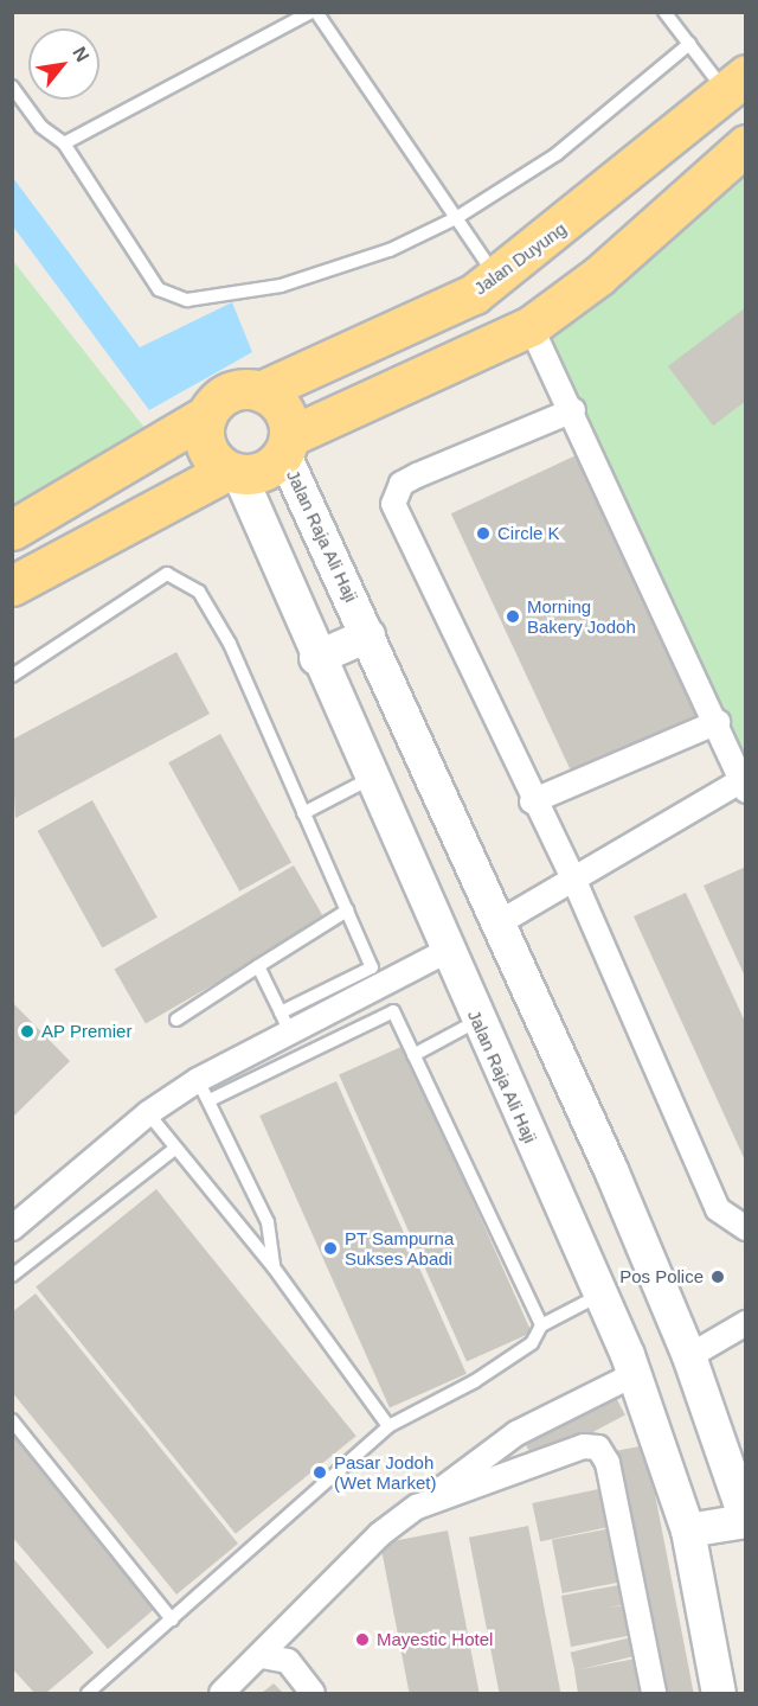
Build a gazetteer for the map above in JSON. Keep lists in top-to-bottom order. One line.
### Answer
{"streets":{"highway":["Jalan Duyung"],"main road":["Jalan Raja Ali Haji"]},"crossings":[["Jalan Duyung","Jalan Raja Ali Haji"]],"places":["Circle K","Morning Bakery Jodoh","AP Premier","PT Sampurna Sukses Abadi","Pos Police","Pasar Jodoh (Wet Market)","Mayestic Hotel"],"north":"top right"}
